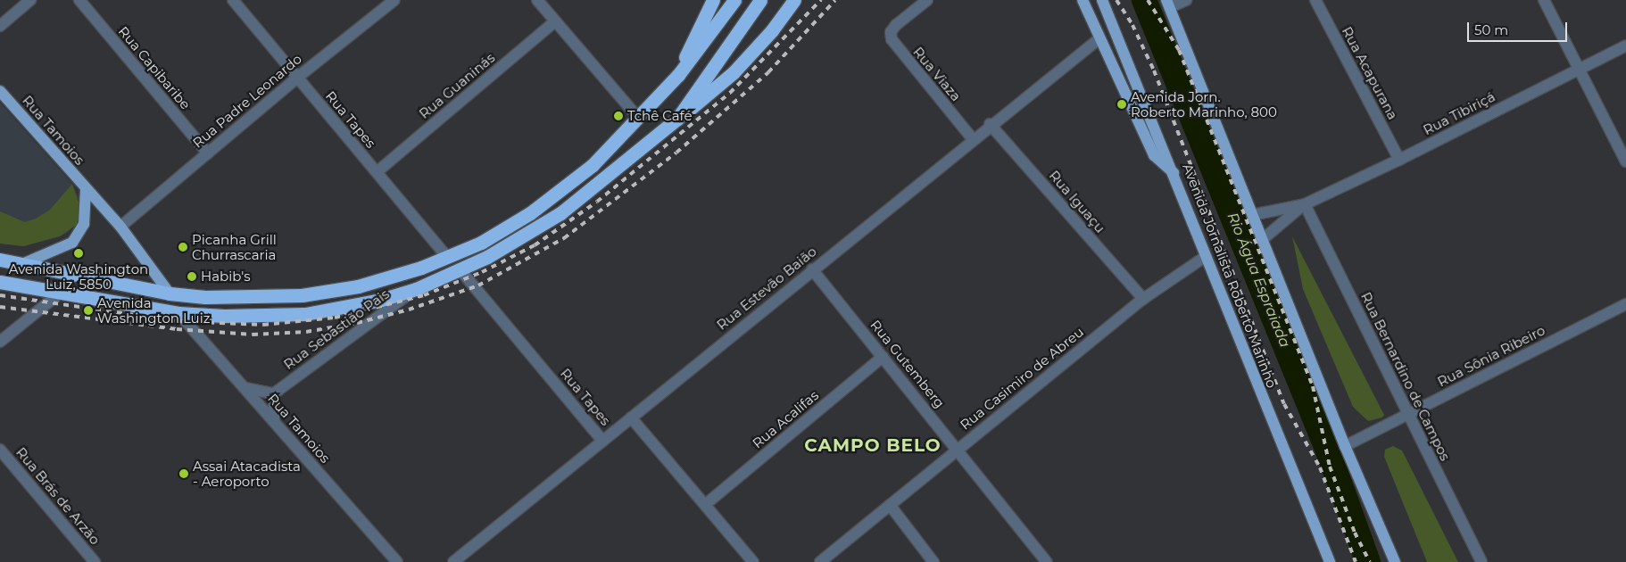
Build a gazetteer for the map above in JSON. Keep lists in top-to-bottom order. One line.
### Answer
{"streets":{"main road":["Rua Tamoios","Avenida Jornalista Roberto Marinho"],"street":["Rua Capibaribe","Rua Acapurana","Rua Viaza","Rua Guaninás","Rua Padre Leonardo","Rua Tibiriçá","Rua Tapes","Rua Iguaçu","Rua Estevão Baião","Rua Sebastião Pais","Rua Sônia Ribeiro","Rua Gutemberg","Rua Bernardino de Campos","Rua Casimiro de Abreu","Rua Acalifas","Rua Brás de Arzão"]},"crossings":[["Rua Capibaribe","Rua Padre Leonardo"],["Rua Acapurana","Rua Tibiriçá"],["Rua Viaza","Rua Estevão Baião"],["Rua Guaninás","Rua Tapes"],["Rua Padre Leonardo","Rua Tapes"],["Rua Padre Leonardo","Rua Tamoios"],["Rua Tibiriçá","Rua Bernardino de Campos"],["Rua Tapes","Rua Estevão Baião"],["Rua Iguaçu","Rua Estevão Baião"],["Rua Iguaçu","Rua Casimiro de Abreu"],["Avenida Jornalista Roberto Marinho","Rua Casimiro de Abreu"],["Rua Estevão Baião","Rua Gutemberg"],["Rua Sônia Ribeiro","Rua Bernardino de Campos"],["Rua Gutemberg","Rua Casimiro de Abreu"],["Rua Gutemberg","Rua Acalifas"]],"districts":["CAMPO BELO"],"water":["Rio Água Espraiada"],"places":["Avenida Jorn. Roberto Marinho, 800","Tchê Café","Picanha Grill Churrascaria","Avenida Washington Luiz, 5850","Habib's","Avenida Washington Luiz","Assai Atacadista - Aeroporto"],"scale_bar":"50 m"}
